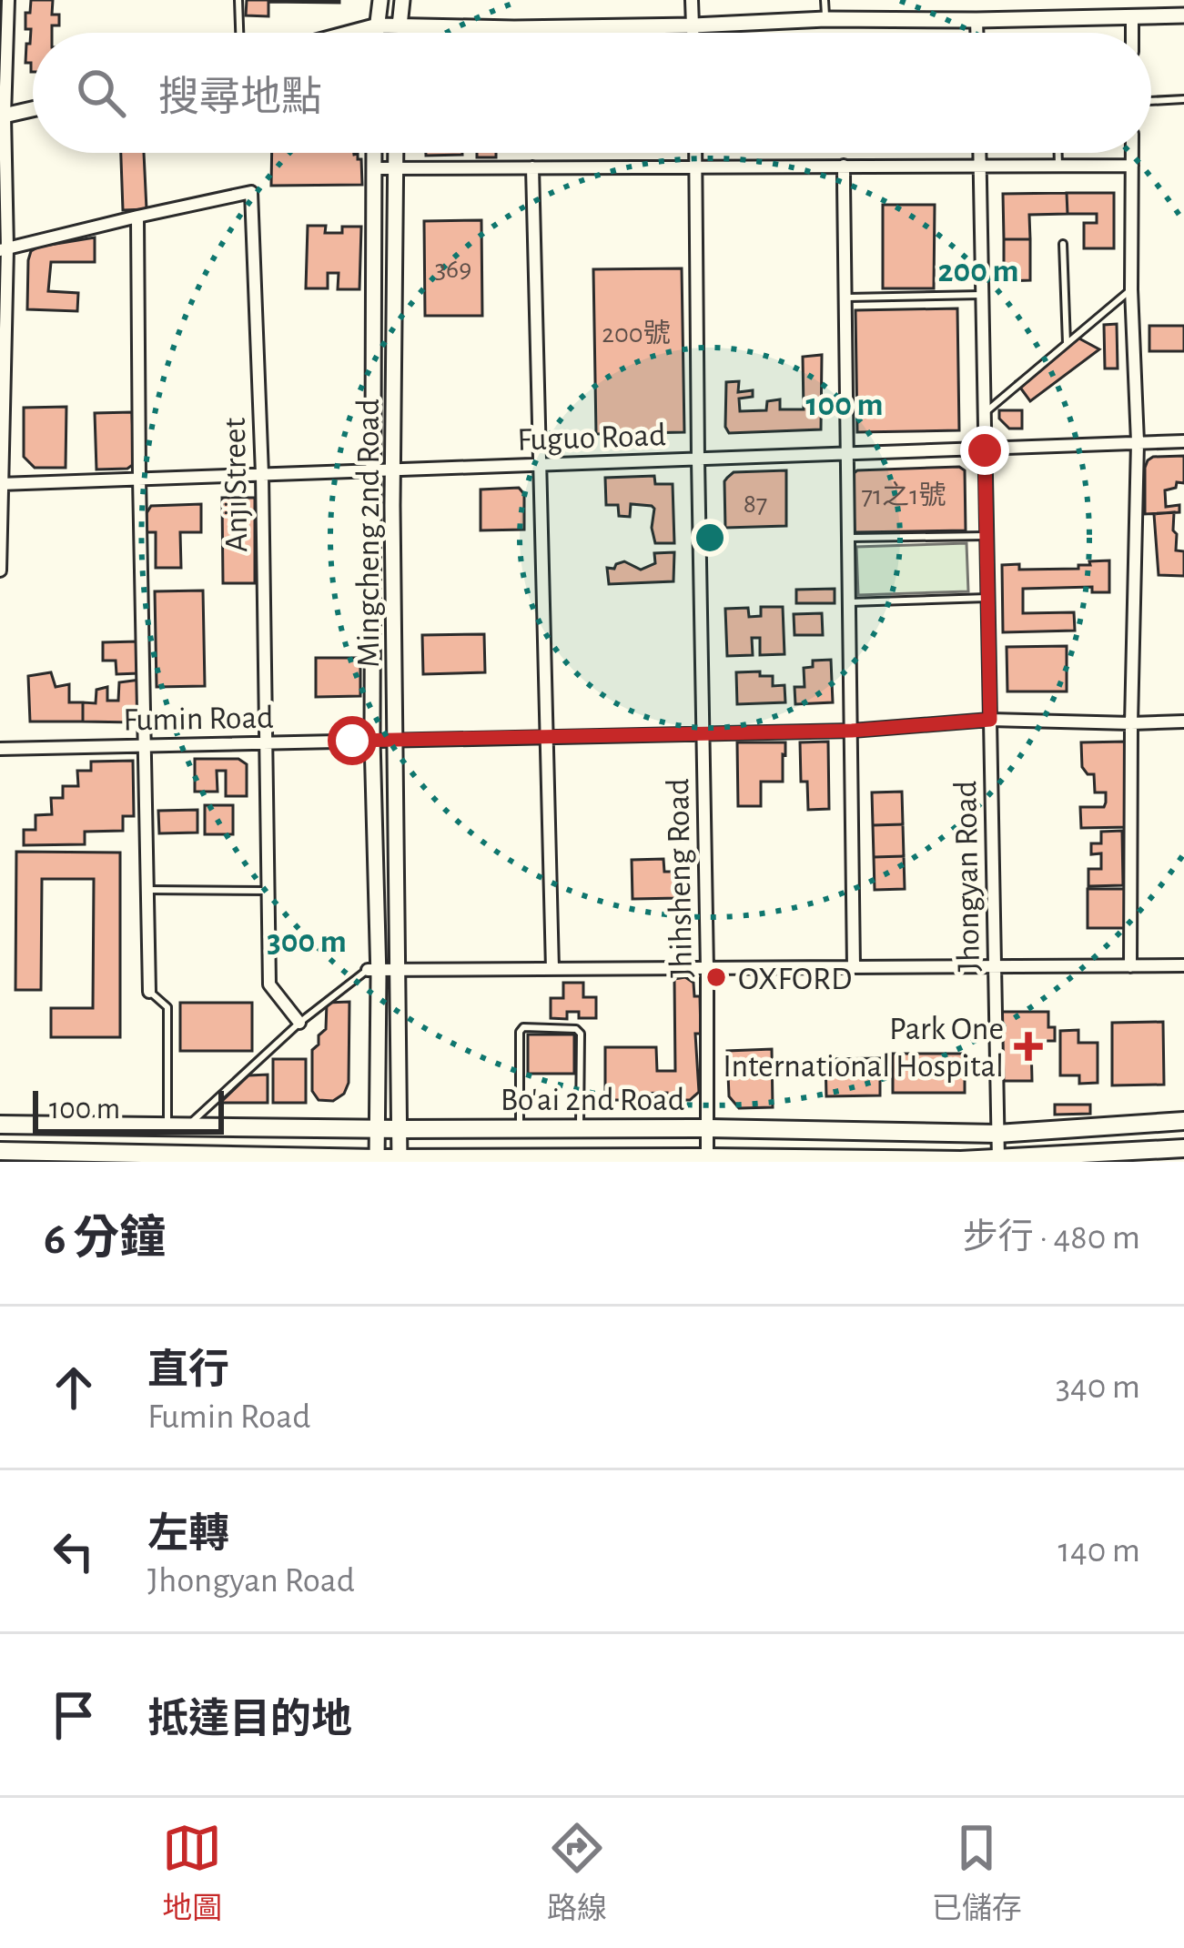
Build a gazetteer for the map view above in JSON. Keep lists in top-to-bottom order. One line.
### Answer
{"streets":{"main road":["Bo'ai 2nd Road"],"street":["Fuguo Road","Anji Street","Mingcheng 2nd Road","Fumin Road","Jhongyan Road","Jhihsheng Road"]},"crossings":[["Fuguo Road","Anji Street"],["Fuguo Road","Mingcheng 2nd Road"],["Fuguo Road","Jhongyan Road"],["Fuguo Road","Jhihsheng Road"],["Anji Street","Fumin Road"],["Mingcheng 2nd Road","Fumin Road"],["Mingcheng 2nd Road","Bo'ai 2nd Road"],["Fumin Road","Jhongyan Road"],["Fumin Road","Jhihsheng Road"],["Jhongyan Road","Bo'ai 2nd Road"],["Jhihsheng Road","Bo'ai 2nd Road"]],"places":{"other":["OXFORD"],"health":["Park One International Hospital"]},"house_numbers":["369","200號","71之1號","87"],"scale_bar":"100 m","page":{"search":"搜尋地點","scale":"100 m","heading":["6 分鐘","步行 · 480 m"],"list":[["直行","Fumin Road","340 m"],["左轉","Jhongyan Road","140 m"],"抵達目的地"],"nav":["地圖","路線","已儲存"]},"rings":["200 m","100 m","300 m"]}
